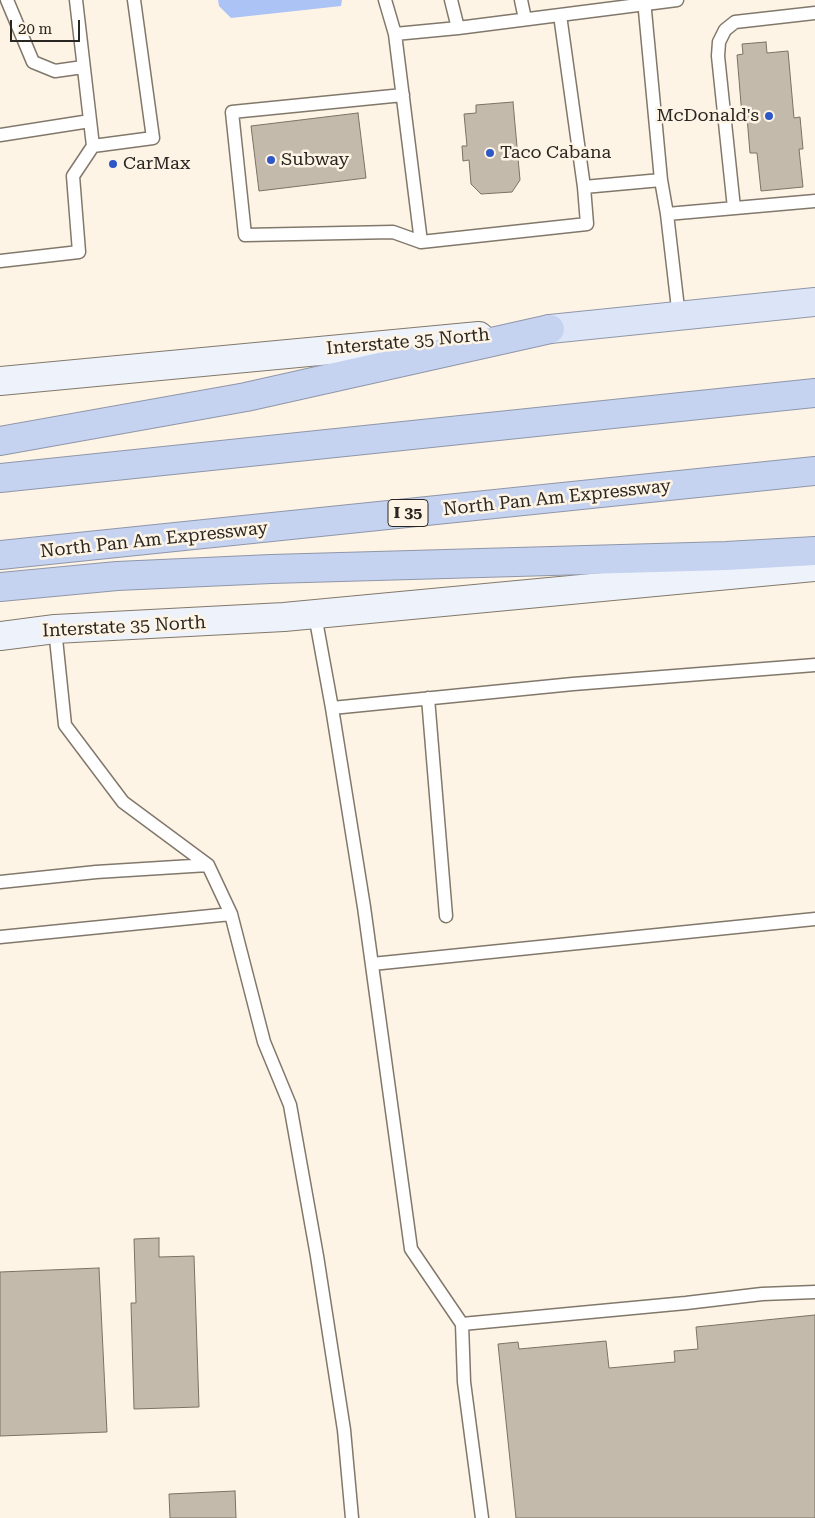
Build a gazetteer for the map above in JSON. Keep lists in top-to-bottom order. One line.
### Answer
{"streets":{"highway":["North Pan Am Expressway","I 35"],"main road":["Interstate 35 North"]},"places":["McDonald's","Taco Cabana","Subway","CarMax"],"scale_bar":"20 m"}
